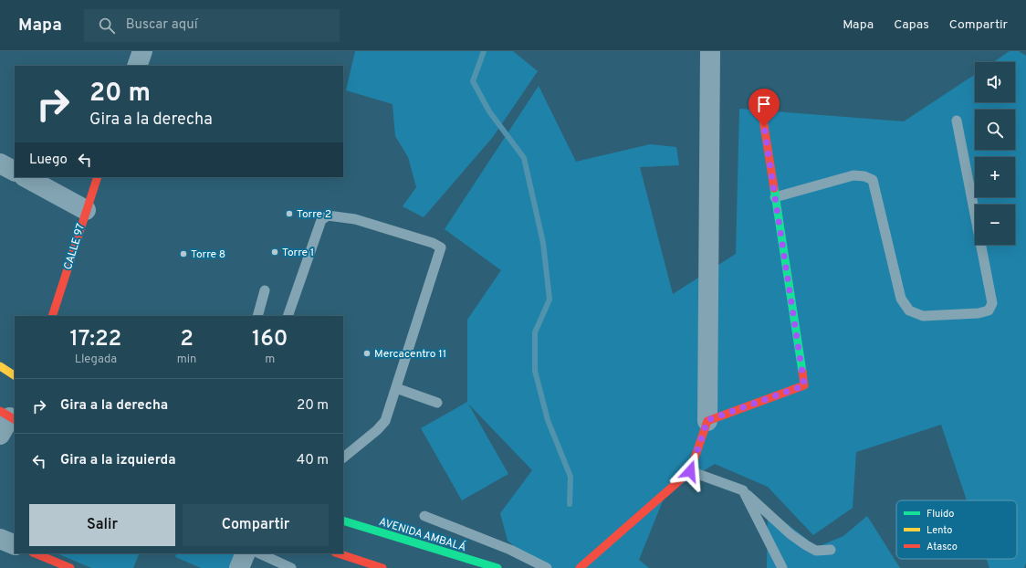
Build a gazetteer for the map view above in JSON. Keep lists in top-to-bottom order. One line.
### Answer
{"streets":{"street":["CALLE 97","AVENIDA AMBALÁ"]},"places":["Torre 2","Torre 1","Torre 8","Mercacentro 11"],"legend":["Fluido","Lento","Atasco"],"page":{"header":"Mapa","search":"Buscar aquí","nav":["Mapa","Capas","Compartir"],"map_buttons":["+","−"],"turn":["20 m","Gira a la derecha"],"then":"Luego","eta":["17:22","Llegada","2","min","160","m"],"list":[{"name":"Gira a la derecha","value":"20 m"},{"name":"Gira a la izquierda","value":"40 m"}],"buttons":["Salir","Compartir"]}}
